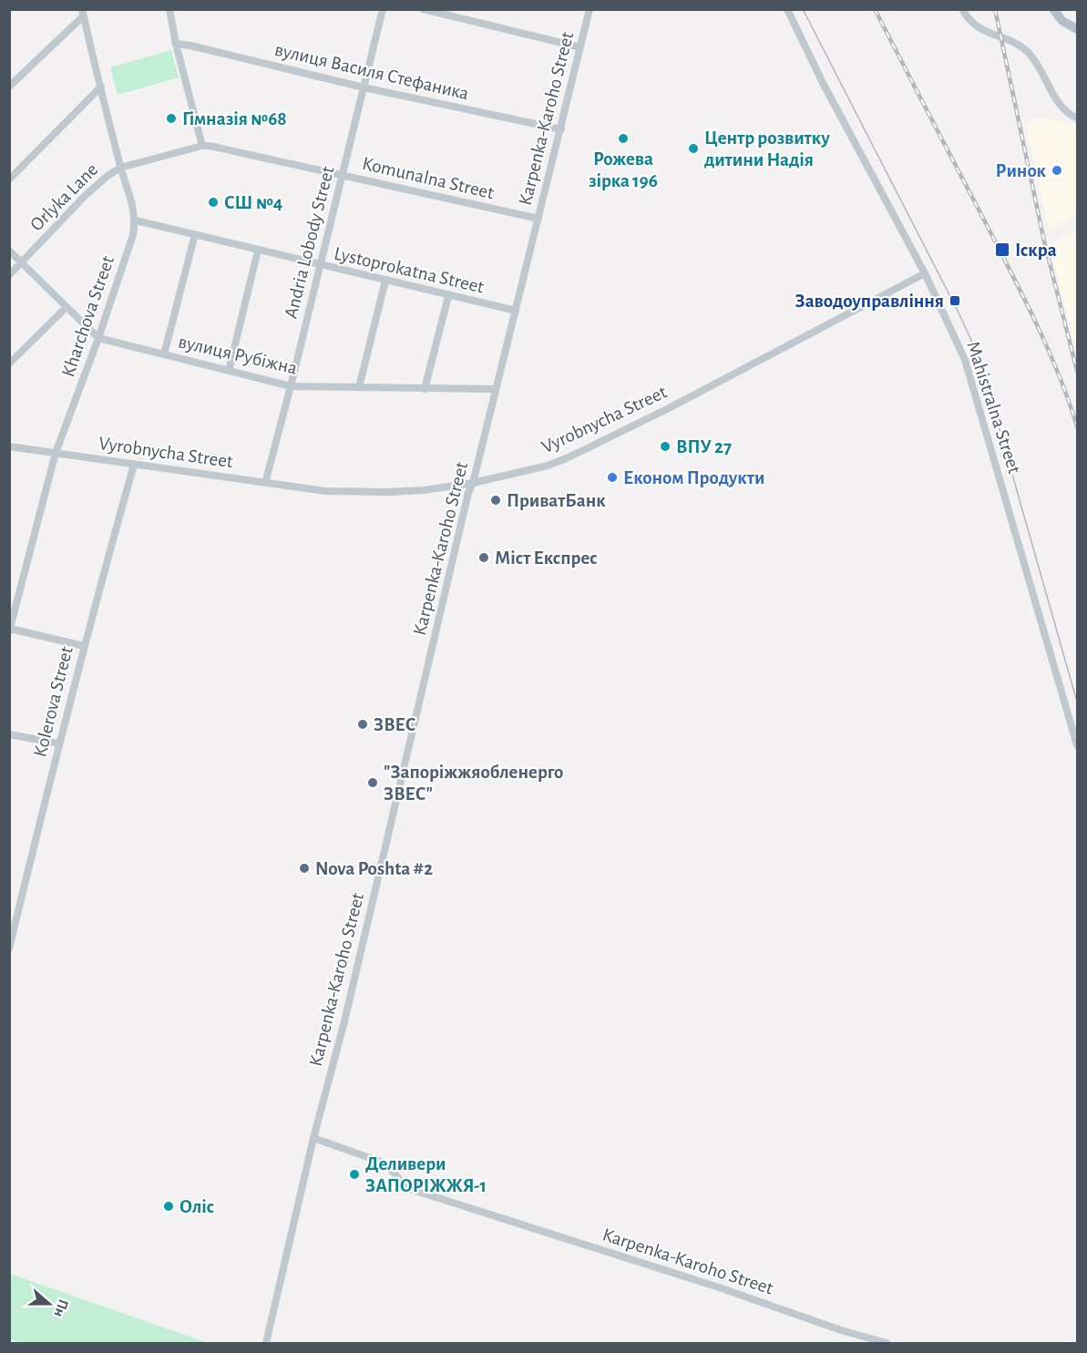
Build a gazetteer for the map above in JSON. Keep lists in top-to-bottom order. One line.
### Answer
{"streets":{"street":["вулиця Василя Стефаника","Karpenka-Karoho Street","Komunalna Street","Orlyka Lane","Andria Lobody Street","Lystoprokatna Street","Kharchova Street","вулиця Рубіжна","Mahistralna Street","Vyrobnycha Street","Kolerova Street"]},"crossings":[["вулиця Василя Стефаника","Karpenka-Karoho Street"],["вулиця Василя Стефаника","Andria Lobody Street"],["Karpenka-Karoho Street","Komunalna Street"],["Karpenka-Karoho Street","Lystoprokatna Street"],["Karpenka-Karoho Street","вулиця Рубіжна"],["Karpenka-Karoho Street","Vyrobnycha Street"],["Komunalna Street","Orlyka Lane"],["Komunalna Street","Andria Lobody Street"],["Komunalna Street","Kharchova Street"],["Orlyka Lane","Kharchova Street"],["Andria Lobody Street","Lystoprokatna Street"],["Andria Lobody Street","вулиця Рубіжна"],["Andria Lobody Street","Vyrobnycha Street"],["Lystoprokatna Street","Kharchova Street"],["Kharchova Street","вулиця Рубіжна"],["Kharchova Street","Vyrobnycha Street"],["Mahistralna Street","Vyrobnycha Street"],["Vyrobnycha Street","Kolerova Street"]],"places":{"other":["Гімназія №68","Рожева зірка 196","Центр розвитку дитини Надія","Ринок","СШ №4","ВПУ 27","Економ Продукти","ПриватБанк","Мiст Експрес","ЗВЕС","\"Запоріжжяобленерго ЗВЕС\"","Nova Poshta #2","Деливери ЗАПОРІЖЖЯ-1","Оліс"],"transit":["Іскра","Заводоуправління"]},"north":"right"}
